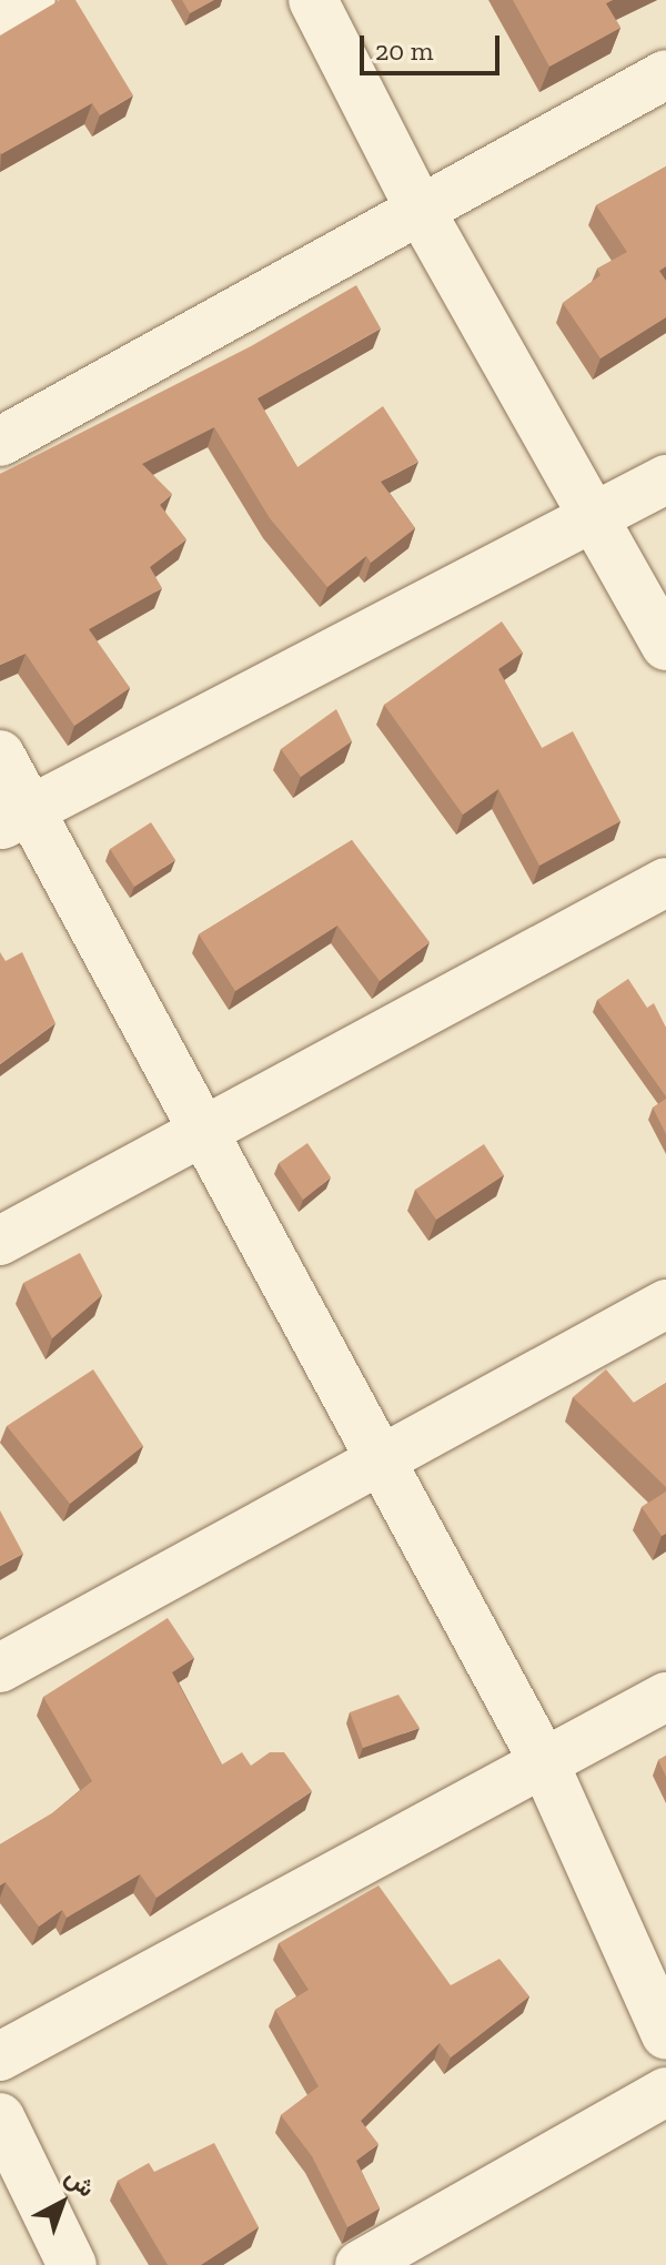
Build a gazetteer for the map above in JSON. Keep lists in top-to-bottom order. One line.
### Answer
{"scale_bar":"20 m","north":"top right"}
